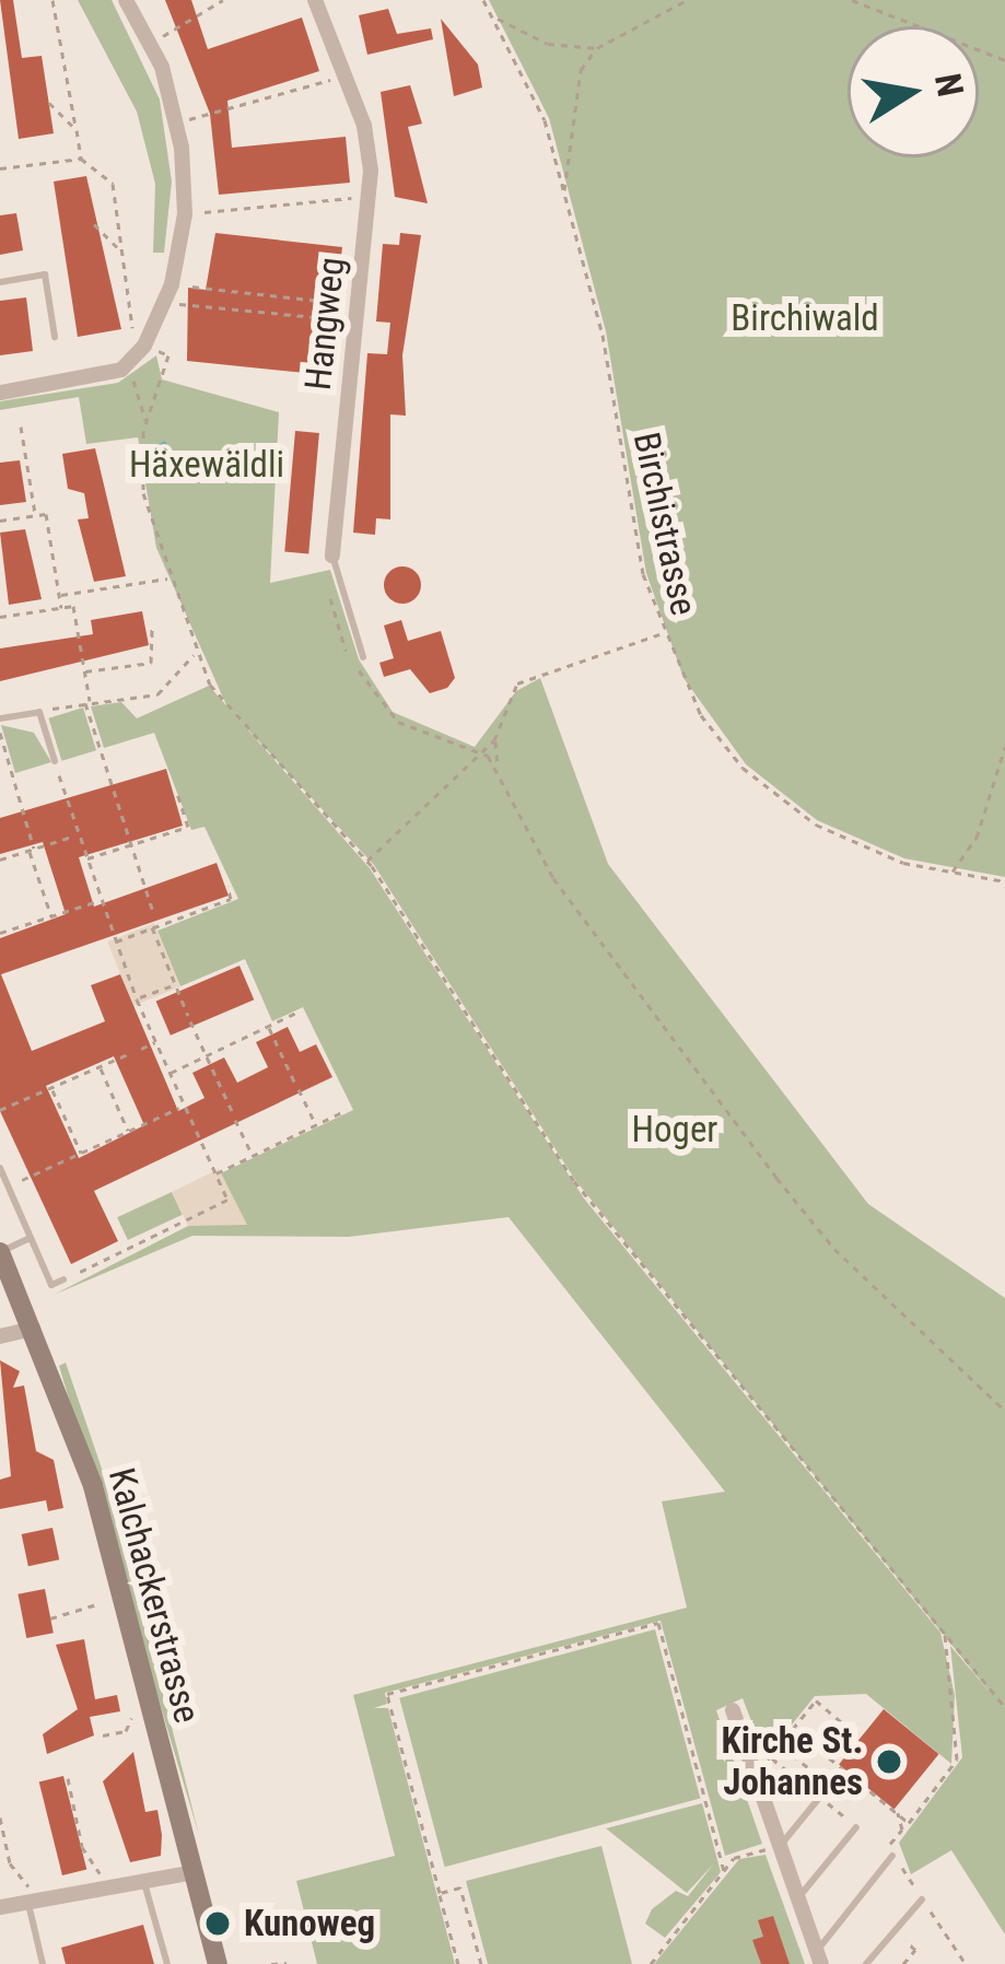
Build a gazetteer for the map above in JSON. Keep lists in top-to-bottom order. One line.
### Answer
{"streets":{"street":["Hangweg","Kalchackerstrasse"],"path":["Birchistrasse"]},"parks":["Birchiwald","Häxewäldli","Hoger"],"places":["Kirche St. Johannes","Kunoweg"],"north":"right"}
